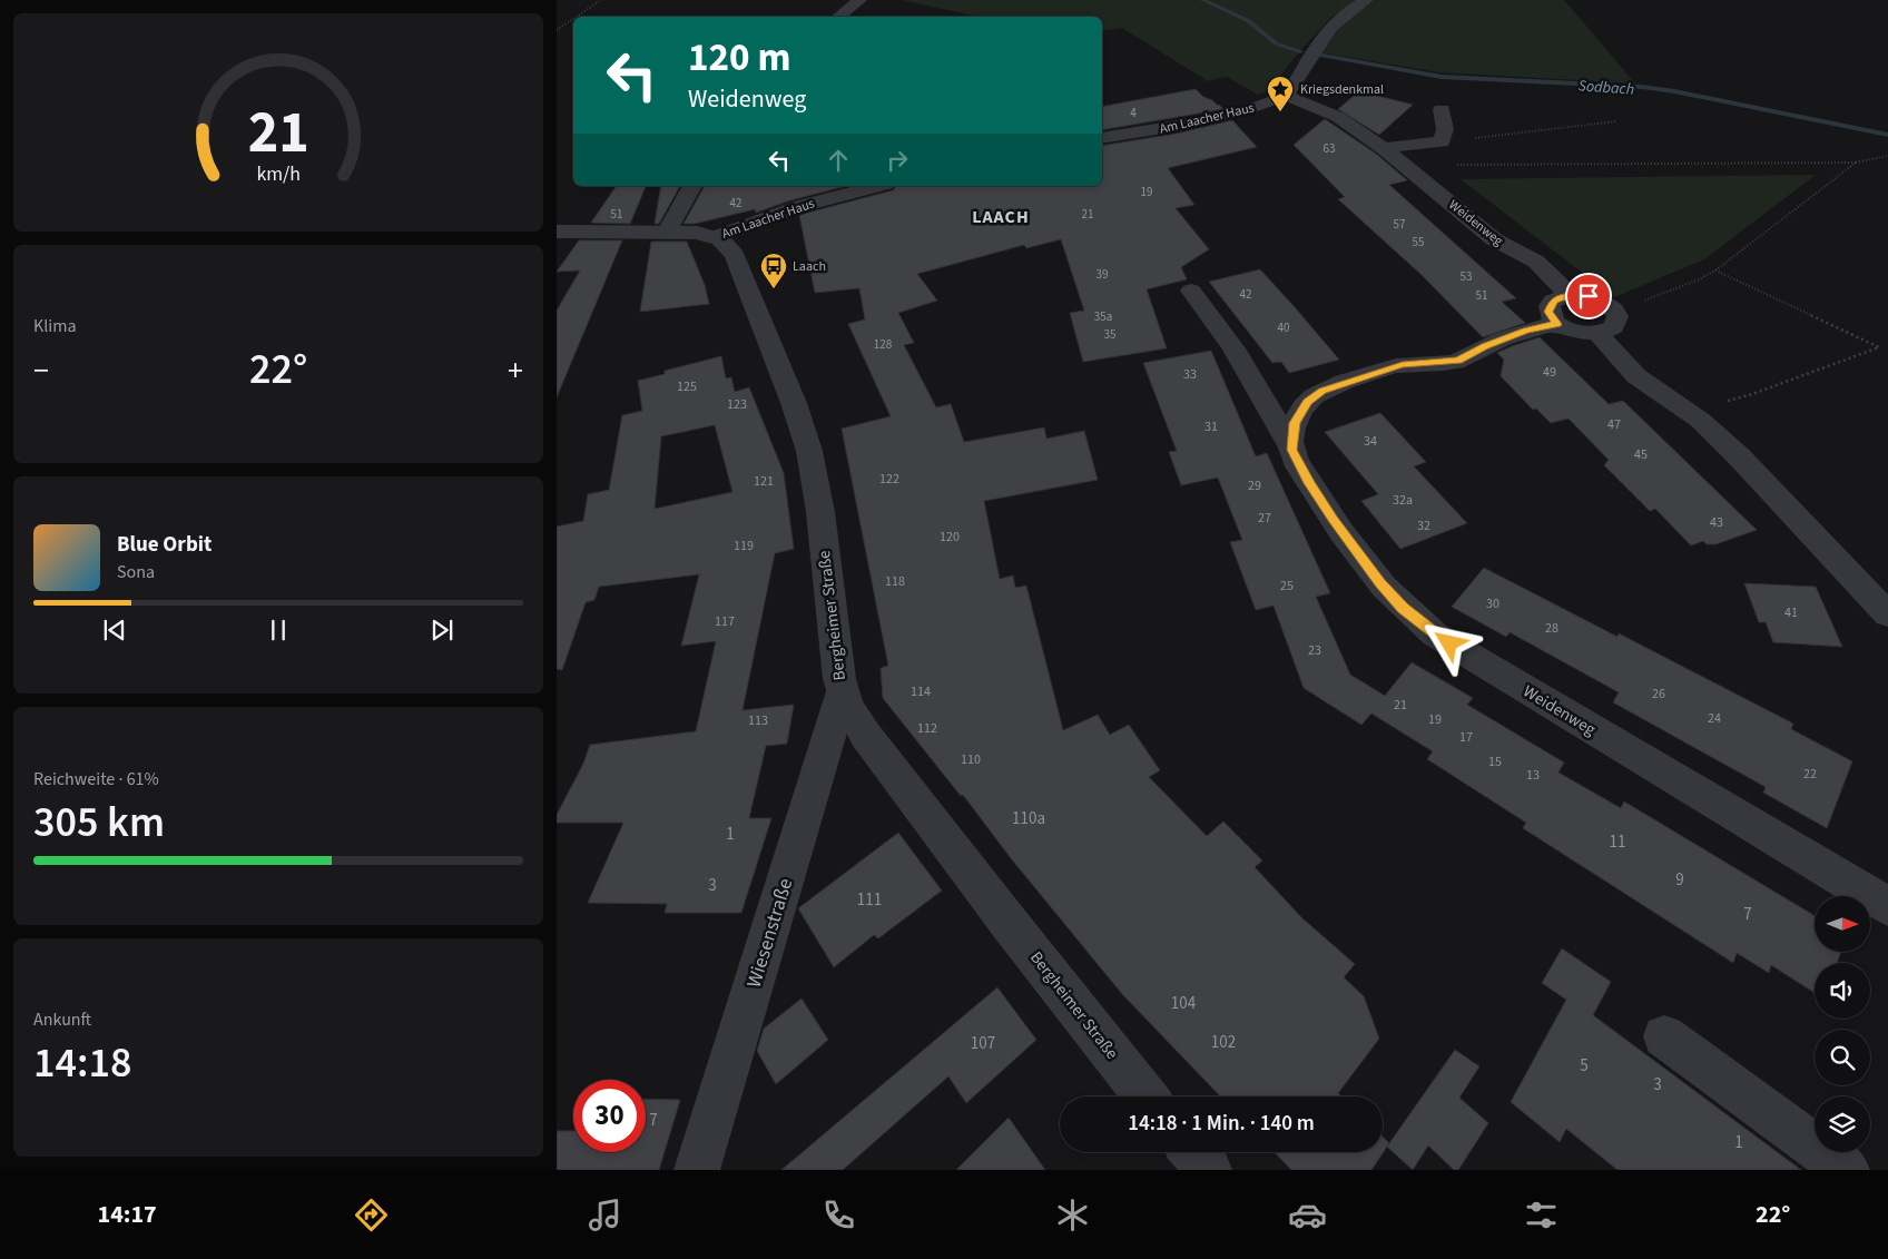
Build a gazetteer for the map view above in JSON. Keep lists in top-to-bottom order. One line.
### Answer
{"streets":{"street":["Am Laacher Haus","Weidenweg","Bergheimer Straße","Wiesenstraße"]},"crossings":[["Am Laacher Haus","Weidenweg"],["Am Laacher Haus","Bergheimer Straße"],["Bergheimer Straße","Wiesenstraße"]],"districts":["LAACH"],"water":["Sodbach"],"places":{"place":["Kriegsdenkmal"],"bus stop":["Laach"]},"house_numbers":["4","63","19","42","51","21","57","55","39","53","42","51","35a","40","35","128","49","33","125","123","47","31","34","45","122","121","29","32a","27","43","32","120","119","118","25","30","41","117","28","23","114","26","21","24","19","113","112","17","110","15","22","13","110a","1","11","9","3","111","7","104","102","107","5","3","7","1"],"north":"right","page":{"turn":["120 m","Weidenweg"],"tile":["Klima",["Reichweite · 61%","305 km"],["Ankunft","14:18"]],"heat":["−","22°","+"],"song":["Blue Orbit","Sona"],"limit":"30","trip":"14:18 · 1 Min. · 140 m","tabs":["14:17","22°"],"gauge":["21","km/h"]}}
